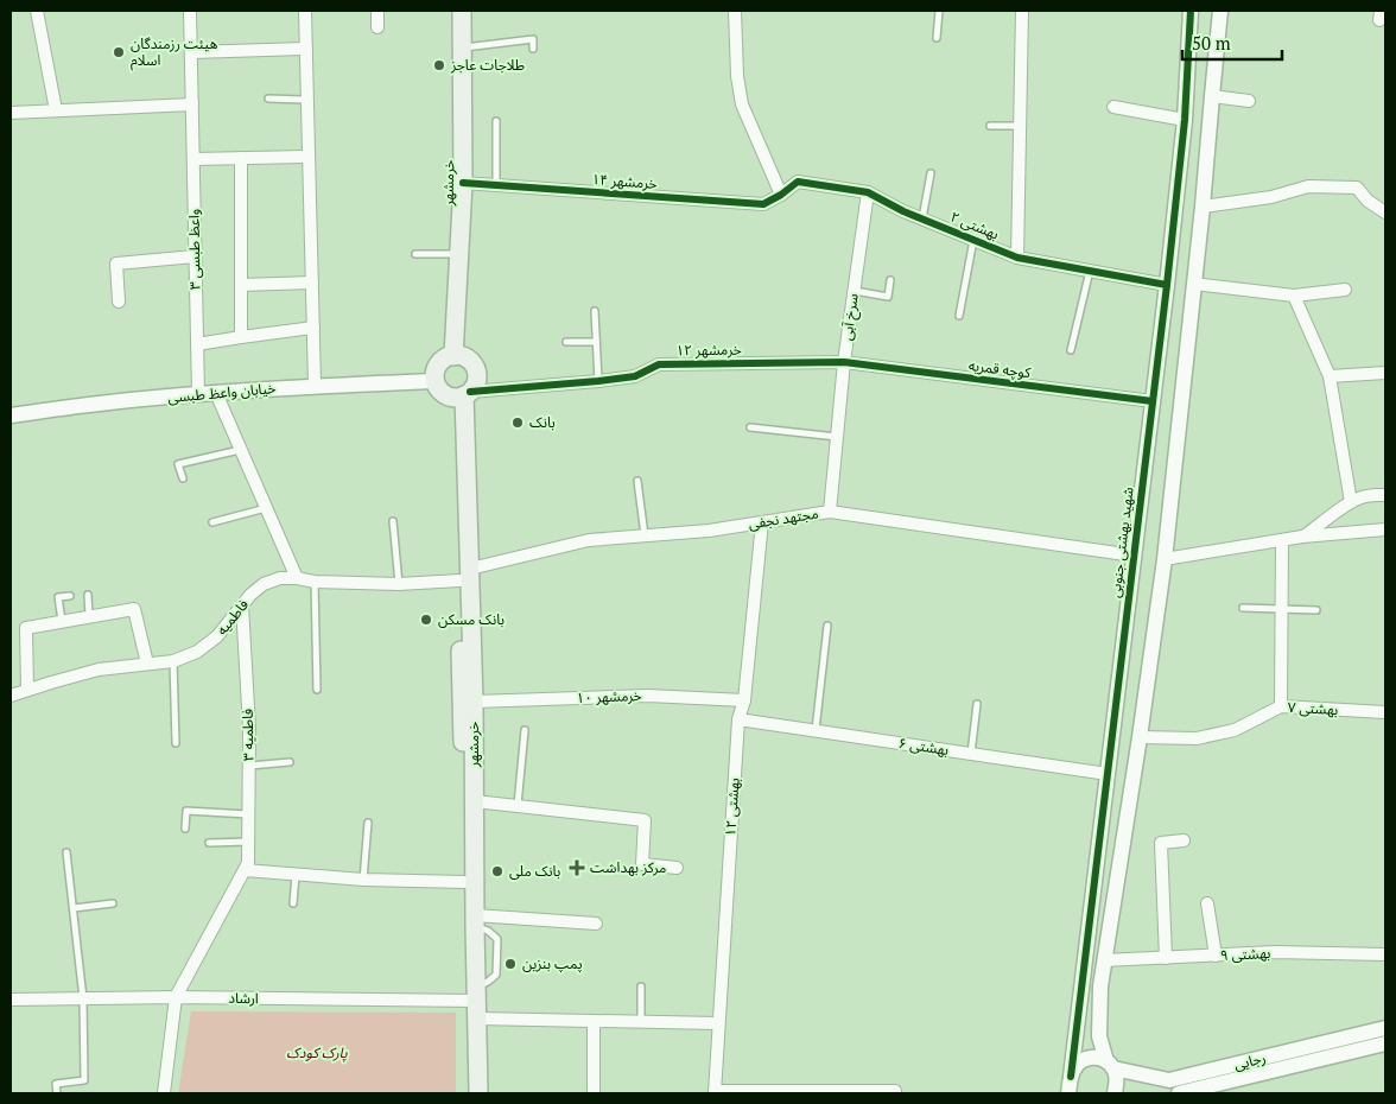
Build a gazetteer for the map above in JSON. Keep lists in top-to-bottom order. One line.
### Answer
{"streets":{"main road":["خرمشهر"],"street":["خرمشهر ۱۴","بهشتی ۲","واعظ طبسی ۳","سرخ آبی","خرمشهر ۱۲","کوچه قمریه","خیابان واعظ طبسی","مجتهد نجفی","شهید بهشتی جنوبی","فاطمیه","خرمشهر ۱۰","بهشتی ۷","فاطمیه ۳","بهشتی ۶","بهشتی ۱۲","بهشتی ۹","ارشاد","رجایی"]},"crossings":[["خرمشهر ۱۴","خرمشهر"],["خرمشهر ۱۴","بهشتی ۲"],["خرمشهر","خرمشهر ۱۲"],["خرمشهر","خیابان واعظ طبسی"],["خرمشهر","مجتهد نجفی"],["خرمشهر","فاطمیه"],["خرمشهر","خرمشهر ۱۰"],["خرمشهر","ارشاد"],["بهشتی ۲","سرخ آبی"],["بهشتی ۲","شهید بهشتی جنوبی"],["واعظ طبسی ۳","خیابان واعظ طبسی"],["سرخ آبی","خرمشهر ۱۲"],["سرخ آبی","کوچه قمریه"],["سرخ آبی","مجتهد نجفی"],["خرمشهر ۱۲","کوچه قمریه"],["خرمشهر ۱۲","خیابان واعظ طبسی"],["کوچه قمریه","شهید بهشتی جنوبی"],["مجتهد نجفی","شهید بهشتی جنوبی"],["مجتهد نجفی","فاطمیه"],["مجتهد نجفی","بهشتی ۱۲"],["شهید بهشتی جنوبی","بهشتی ۶"],["شهید بهشتی جنوبی","رجایی"],["فاطمیه","فاطمیه ۳"],["خرمشهر ۱۰","بهشتی ۱۲"],["بهشتی ۶","بهشتی ۱۲"]],"parks":["پارک کودک"],"places":{"other":["هیئت رزمندگان اسلام","طلاجات عاجز","بانک","بانک مسکن","بانک ملی","پمپ بنزین"],"health":["مرکز بهداشت"]},"scale_bar":"50 m"}
